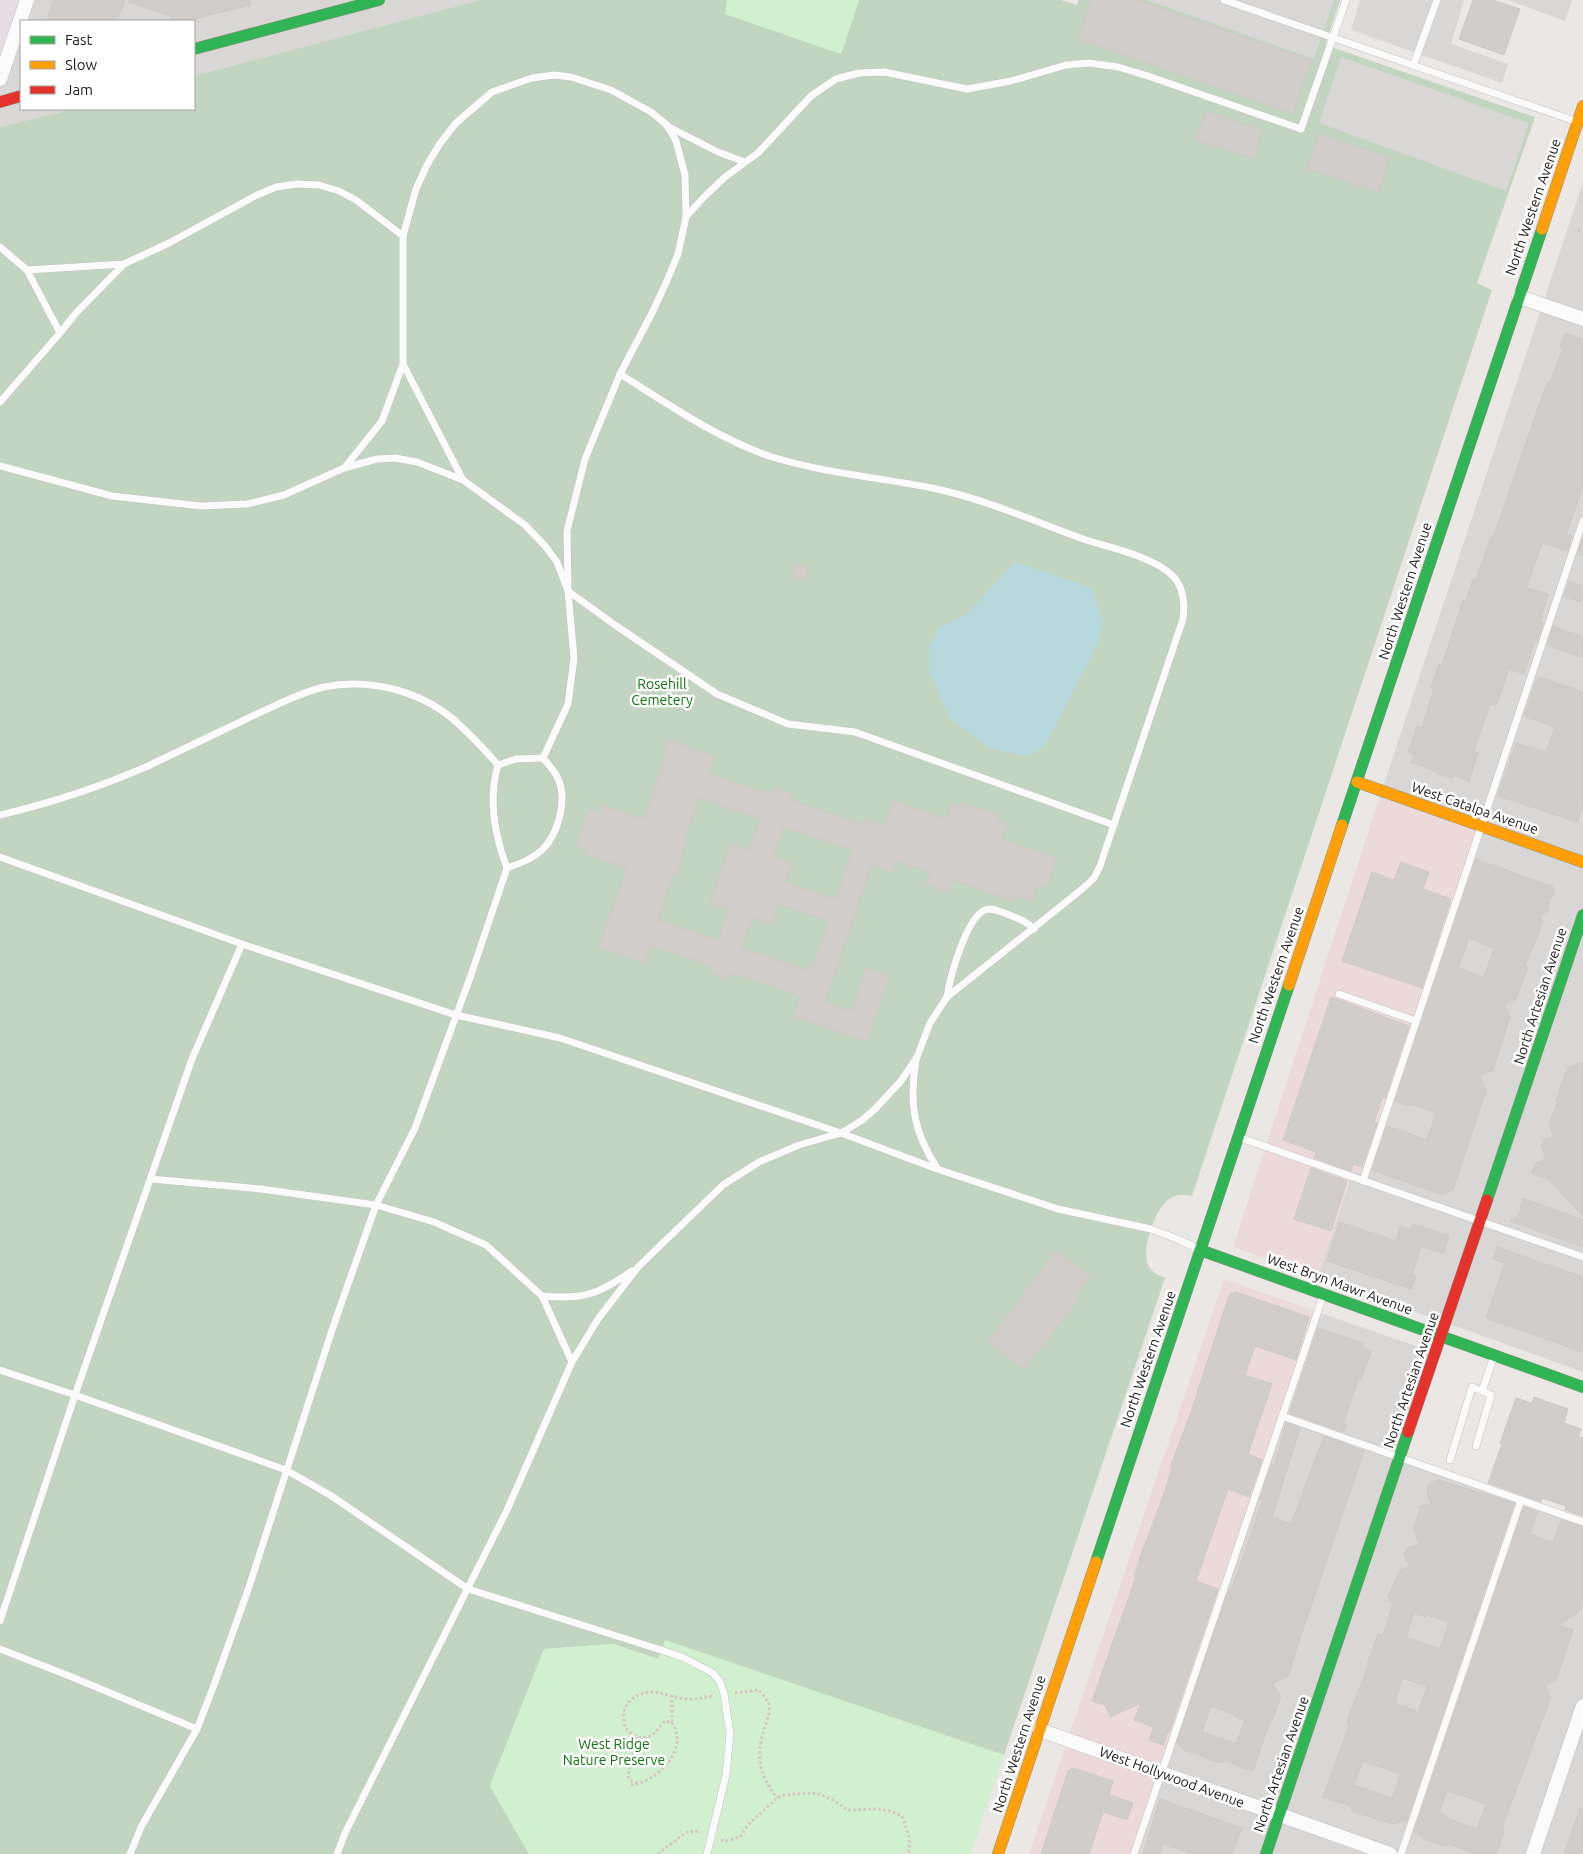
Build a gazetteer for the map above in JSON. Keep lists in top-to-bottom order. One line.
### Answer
{"streets":{"street":["North Western Avenue","West Catalpa Avenue","North Artesian Avenue","West Bryn Mawr Avenue","West Hollywood Avenue"]},"crossings":[["North Western Avenue","West Catalpa Avenue"],["North Western Avenue","West Bryn Mawr Avenue"],["North Western Avenue","West Hollywood Avenue"],["North Artesian Avenue","West Bryn Mawr Avenue"],["North Artesian Avenue","West Hollywood Avenue"]],"parks":["Rosehill Cemetery","West Ridge Nature Preserve"],"legend":["Fast","Slow","Jam"]}
